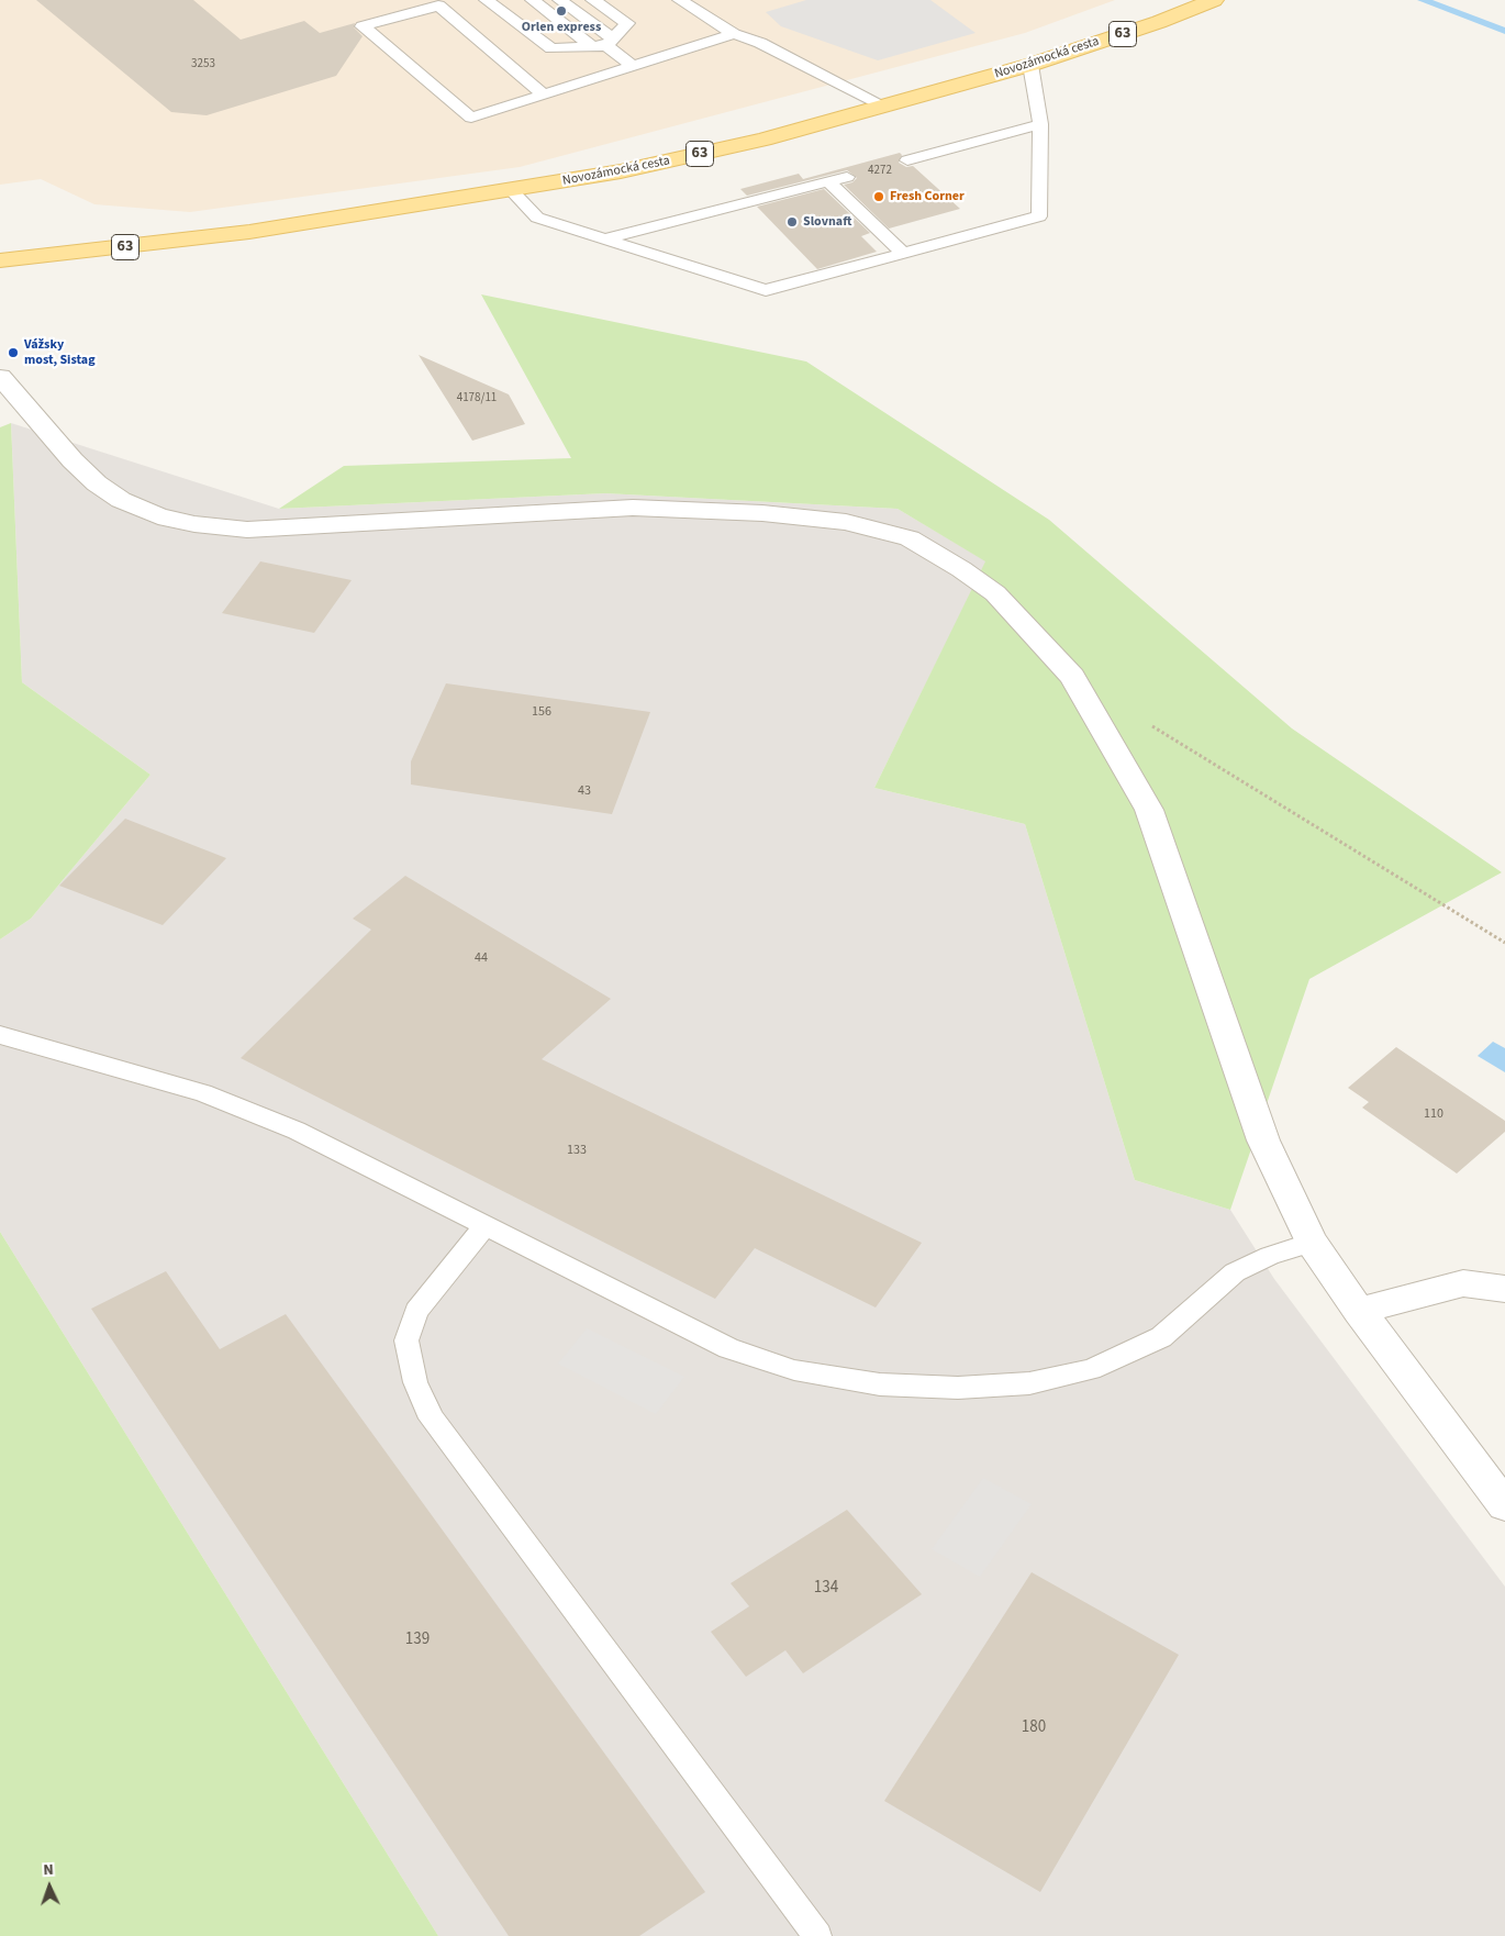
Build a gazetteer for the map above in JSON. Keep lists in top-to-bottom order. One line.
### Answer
{"streets":{"main road":["63","Novozámocká cesta"]},"places":["Orlen express","Fresh Corner","Slovnaft","Vážsky most, Sistag"],"house_numbers":["3253","4272","4178/11","156","43","44","110","133","134","139","180"],"north":"top"}
